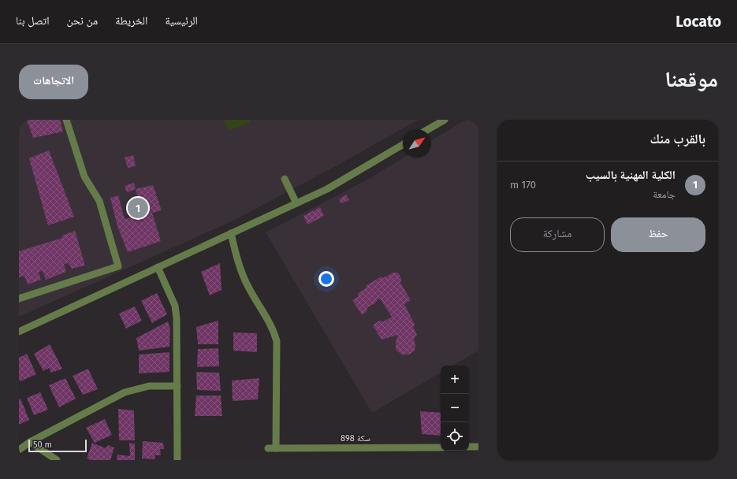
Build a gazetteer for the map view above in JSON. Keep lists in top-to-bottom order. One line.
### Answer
{"streets":{"street":["سكة 898"]},"scale_bar":"50 m","north":"top right","page":{"header":"Locato","nav":["الرئيسية","الخريطة","من نحن","اتصل بنا"],"title":"موقعنا","buttons":["الاتجاهات",["حفظ","مشاركة"]],"heading":"بالقرب منك","list":[{"mark":"1","name":"الكلية المهنية بالسيب","note":"جامعة","value":"170 m"}],"pins":"1","map_buttons":["+","−"],"scale":"50 m"}}
